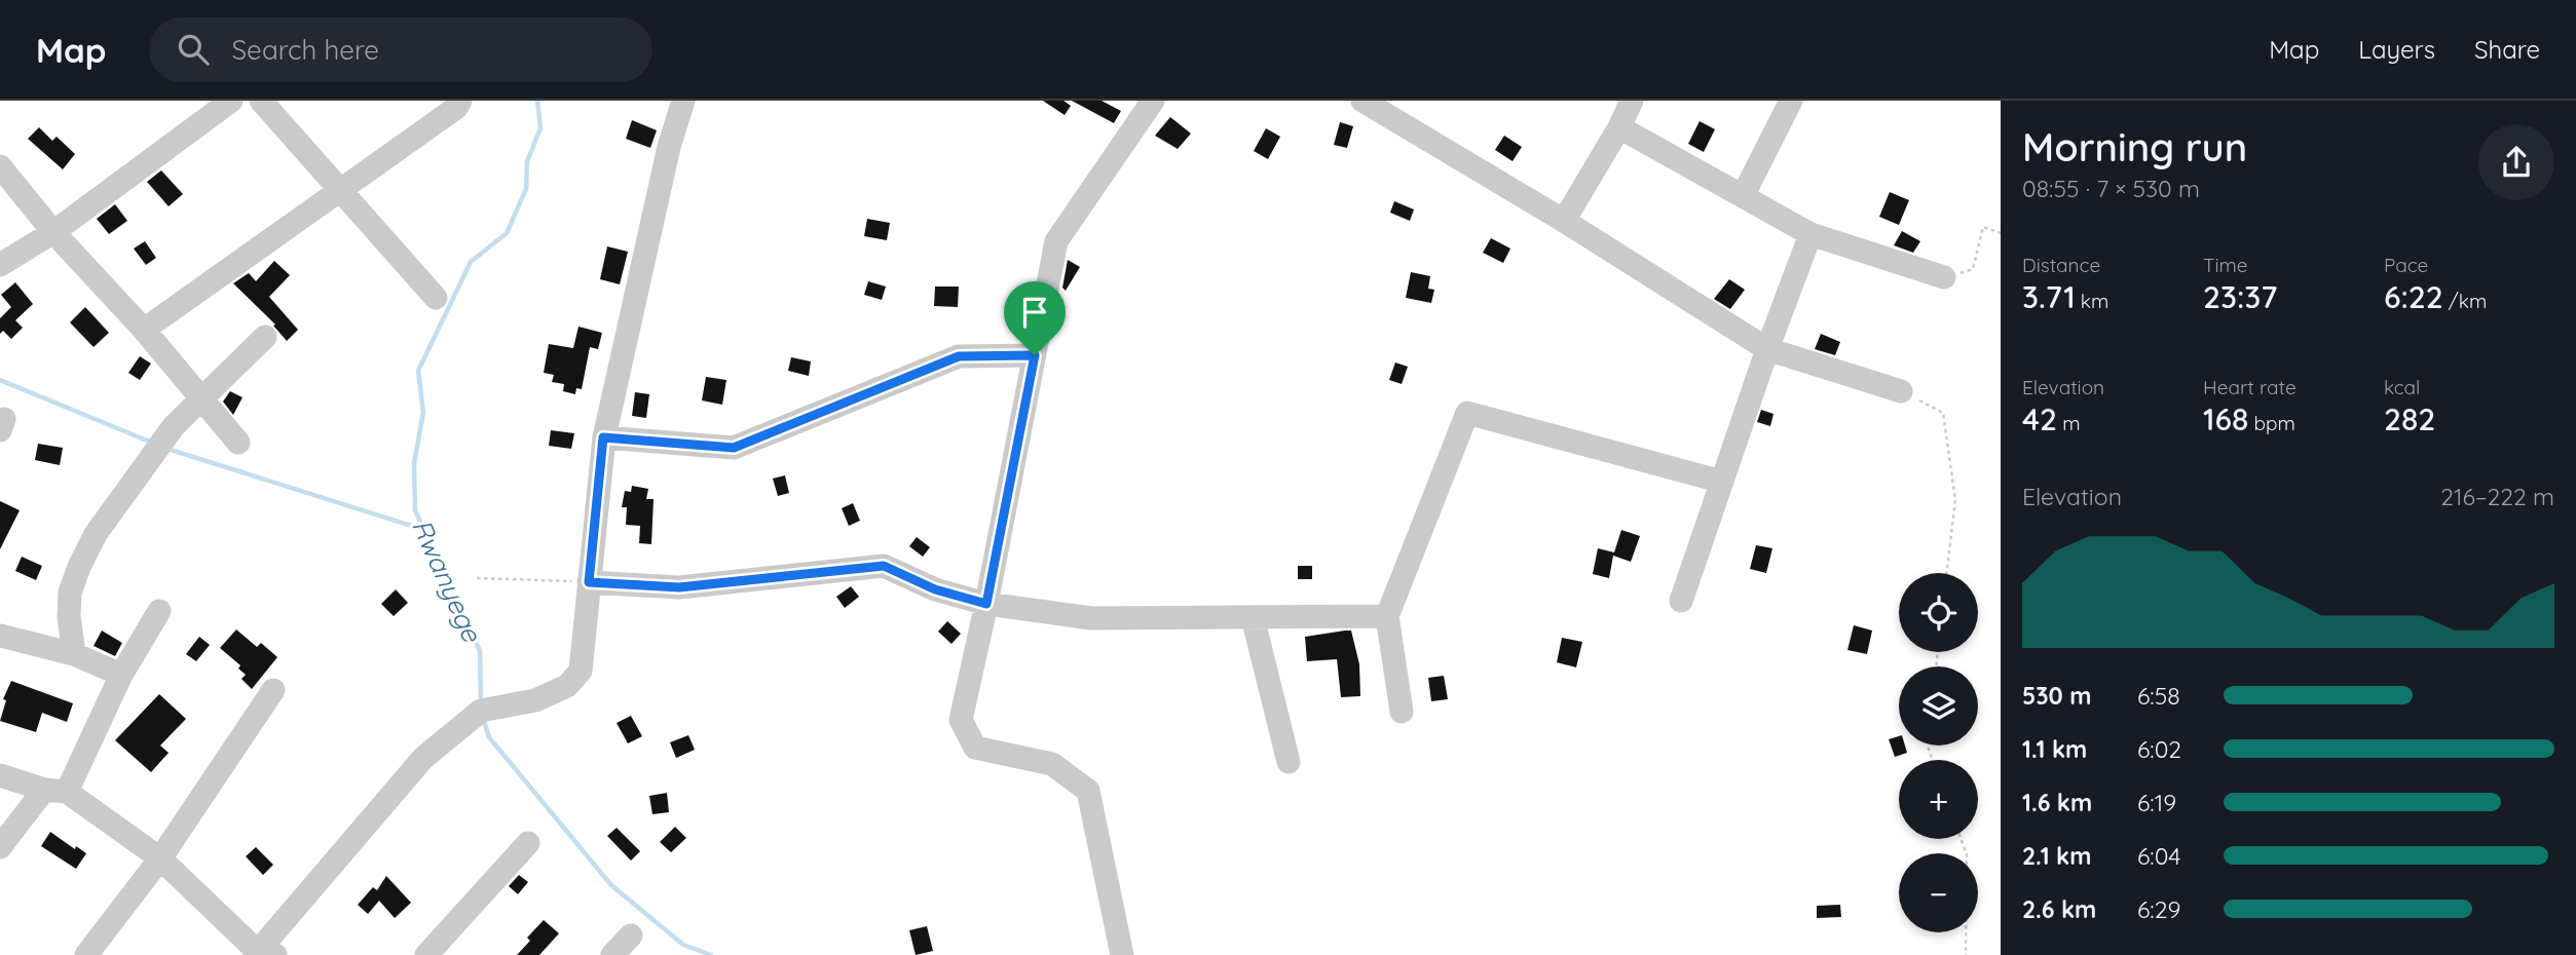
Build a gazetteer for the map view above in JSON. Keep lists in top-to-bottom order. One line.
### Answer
{"water":["Rwanyege"],"page":{"header":"Map","search":"Search here","nav":["Map","Layers","Share"],"heading":["Morning run","08:55 · 7 × 530 m"],"stats":[["Distance","3.71 km"],["Time","23:37"],["Pace","6:22 /km"],["Elevation","42 m"],["Heart rate","168 bpm"],["kcal","282"]],"chart":["Elevation","216–222 m"],"map_buttons":["+","−"],"list":[{"name":"530 m","note":"6:58"},{"name":"1.1 km","note":"6:02"},{"name":"1.6 km","note":"6:19"},{"name":"2.1 km","note":"6:04"},{"name":"2.6 km","note":"6:29"}]}}
